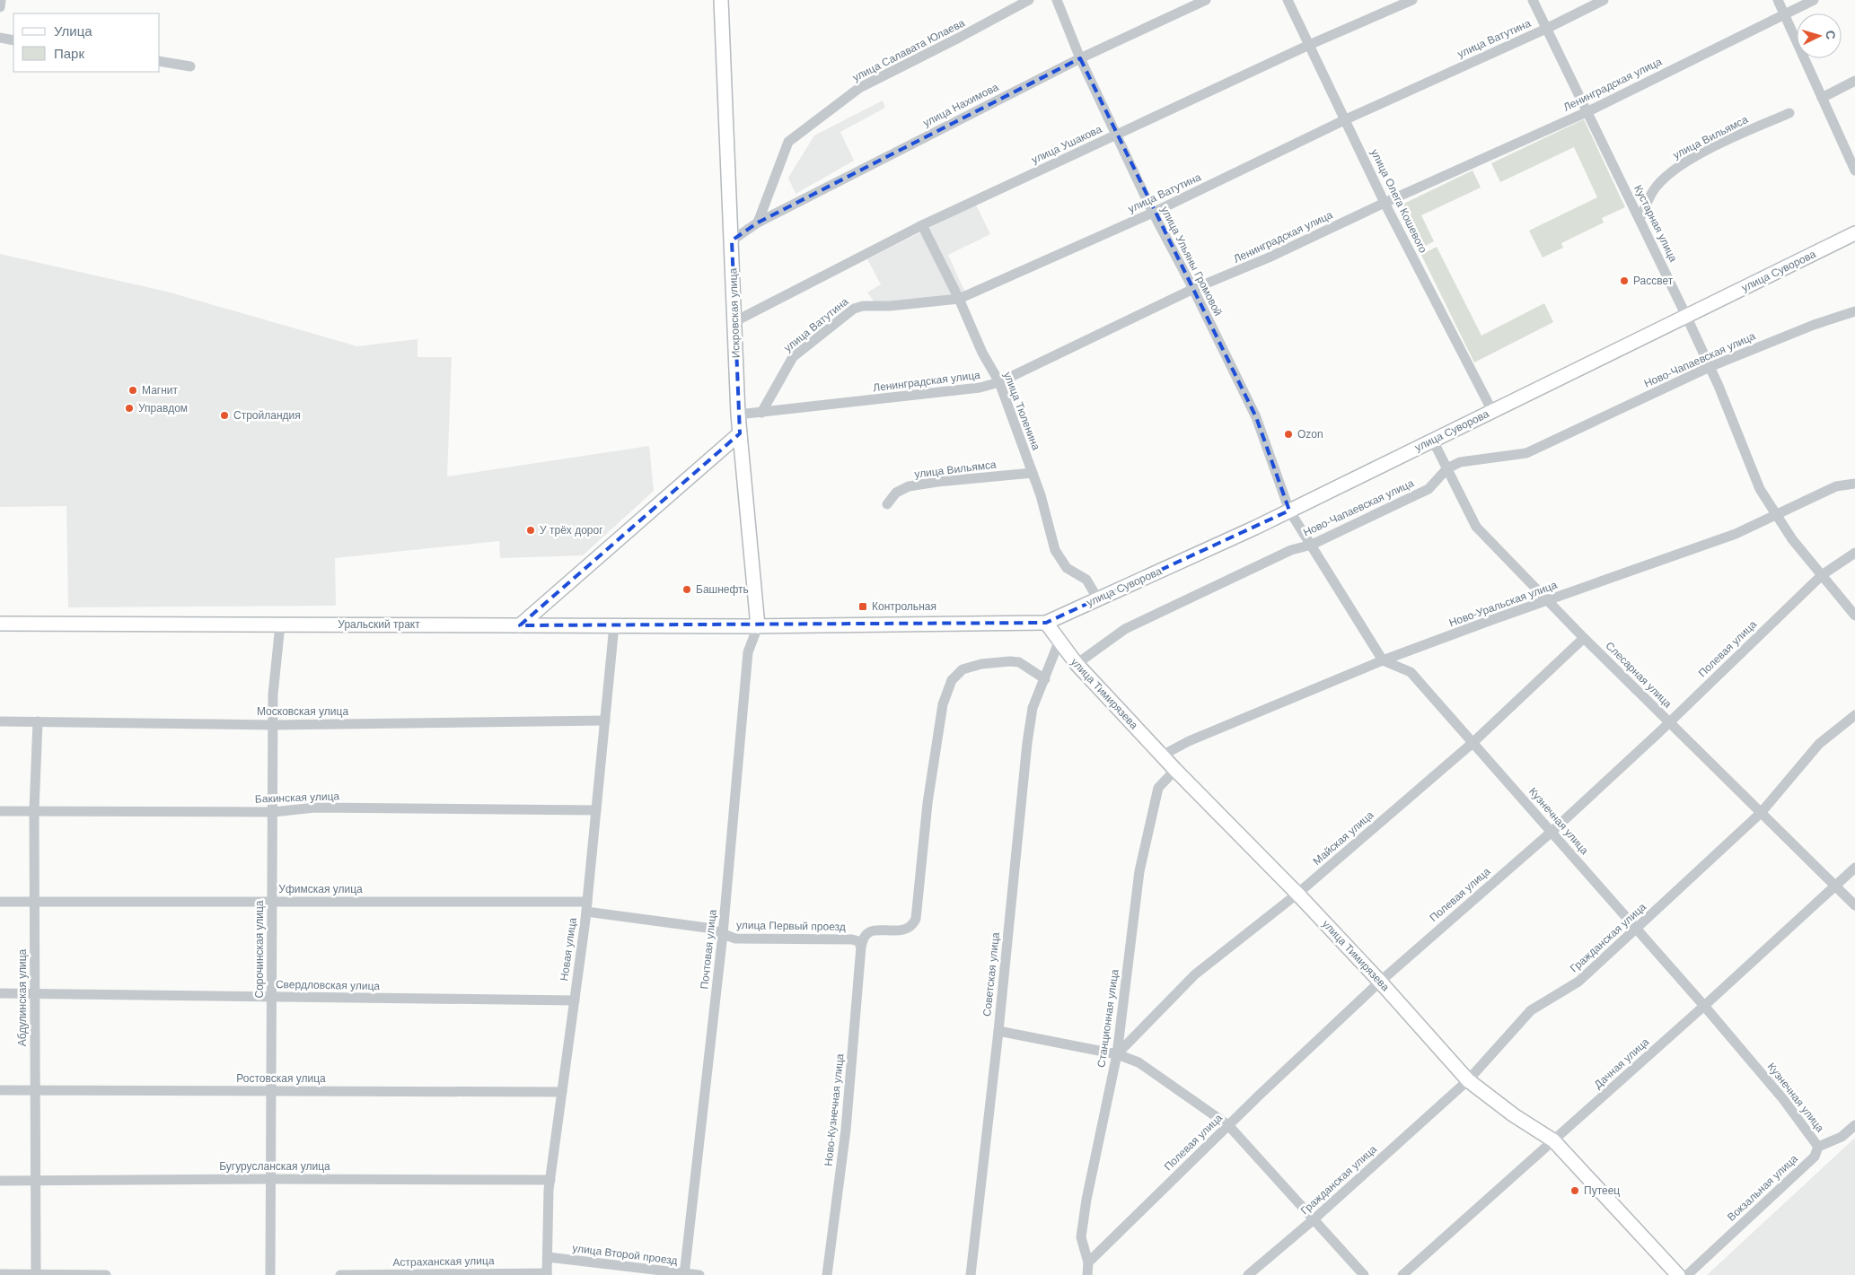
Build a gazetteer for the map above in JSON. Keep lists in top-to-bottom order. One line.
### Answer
{"streets":{"main road":["улица Суворова","Искровская улица","Уральский тракт","улица Тимирязева"],"street":["улица Ватутина","улица Салавата Юлаева","Ленинградская улица","улица Нахимова","улица Вильямса","улица Ушакова","улица Олега Кошевого","Кустарная улица","улица Ульяны Громовой","Ново-Чапаевская улица","улица Тюленина","Ново-Уральская улица","Полевая улица","Слесарная улица","Московская улица","Бакинская улица","Кузнечная улица","Майская улица","Уфимская улица","улица Первый проезд","Гражданская улица","Сорочинская улица","Новая улица","Почтовая улица","Советская улица","Свердловская улица","Абдулинская улица","Станционная улица","Дачная улица","Ростовская улица","Ново-Кузнечная улица","Бугурусланская улица","Вокзальная улица","улица Второй проезд","Астраханская улица"]},"crossings":[["улица Ватутина","Ленинградская улица"],["улица Ватутина","улица Олега Кошевого"],["улица Ватутина","Кустарная улица"],["улица Ватутина","улица Ульяны Громовой"],["улица Ватутина","улица Тюленина"],["улица Салавата Юлаева","улица Нахимова"],["Ленинградская улица","улица Олега Кошевого"],["Ленинградская улица","Кустарная улица"],["Ленинградская улица","улица Ульяны Громовой"],["Ленинградская улица","Искровская улица"],["Ленинградская улица","улица Тюленина"],["улица Нахимова","улица Ульяны Громовой"],["улица Нахимова","Искровская улица"],["улица Вильямса","Кустарная улица"],["улица Вильямса","улица Тюленина"],["улица Ушакова","улица Олега Кошевого"],["улица Ушакова","улица Ульяны Громовой"],["улица Ушакова","Искровская улица"],["улица Ушакова","улица Тюленина"],["улица Олега Кошевого","улица Суворова"],["Кустарная улица","улица Суворова"],["Кустарная улица","Ново-Чапаевская улица"],["Кустарная улица","Ново-Уральская улица"],["Кустарная улица","Полевая улица"],["улица Ульяны Громовой","улица Суворова"],["улица Суворова","улица Тюленина"],["улица Суворова","Уральский тракт"],["улица Суворова","Слесарная улица"],["улица Суворова","улица Тимирязева"],["Искровская улица","Уральский тракт"],["Искровская улица","Почтовая улица"],["Ново-Чапаевская улица","Слесарная улица"],["Ново-Чапаевская улица","улица Тимирязева"],["Ново-Уральская улица","Слесарная улица"],["Ново-Уральская улица","улица Тимирязева"],["Ново-Уральская улица","Кузнечная улица"],["Уральский тракт","улица Тимирязева"],["Уральский тракт","Сорочинская улица"],["Уральский тракт","Новая улица"],["Уральский тракт","Почтовая улица"],["Полевая улица","Слесарная улица"],["Полевая улица","улица Тимирязева"],["Полевая улица","Кузнечная улица"],["Полевая улица","Станционная улица"],["Слесарная улица","Майская улица"],["Слесарная улица","Гражданская улица"],["Слесарная улица","Дачная улица"],["улица Тимирязева","Майская улица"],["улица Тимирязева","Гражданская улица"],["улица Тимирязева","Советская улица"],["улица Тимирязева","Станционная улица"],["улица Тимирязева","Дачная улица"],["Московская улица","Сорочинская улица"],["Московская улица","Новая улица"],["Московская улица","Абдулинская улица"],["Бакинская улица","Сорочинская улица"],["Бакинская улица","Новая улица"],["Бакинская улица","Абдулинская улица"],["Кузнечная улица","Майская улица"],["Кузнечная улица","Гражданская улица"],["Кузнечная улица","Дачная улица"],["Кузнечная улица","Вокзальная улица"],["Майская улица","Станционная улица"],["Уфимская улица","улица Первый проезд"],["Уфимская улица","Сорочинская улица"],["Уфимская улица","Новая улица"],["Уфимская улица","Абдулинская улица"],["улица Первый проезд","Новая улица"],["улица Первый проезд","Почтовая улица"],["улица Первый проезд","Ново-Кузнечная улица"],["Сорочинская улица","Свердловская улица"],["Сорочинская улица","Ростовская улица"],["Сорочинская улица","Бугурусланская улица"],["Новая улица","Свердловская улица"],["Новая улица","Ростовская улица"],["Новая улица","Бугурусланская улица"],["Новая улица","улица Второй проезд"],["Новая улица","Астраханская улица"],["Почтовая улица","улица Второй проезд"],["Свердловская улица","Абдулинская улица"],["Абдулинская улица","Ростовская улица"],["Абдулинская улица","Бугурусланская улица"]],"places":{"other":["Рассвет","Магнит","Управдом","Стройландия","Ozon","У трёх дорог","Башнефть","Путеец"],"transit":["Контрольная"]},"legend":["Улица","Парк"],"north":"right"}
